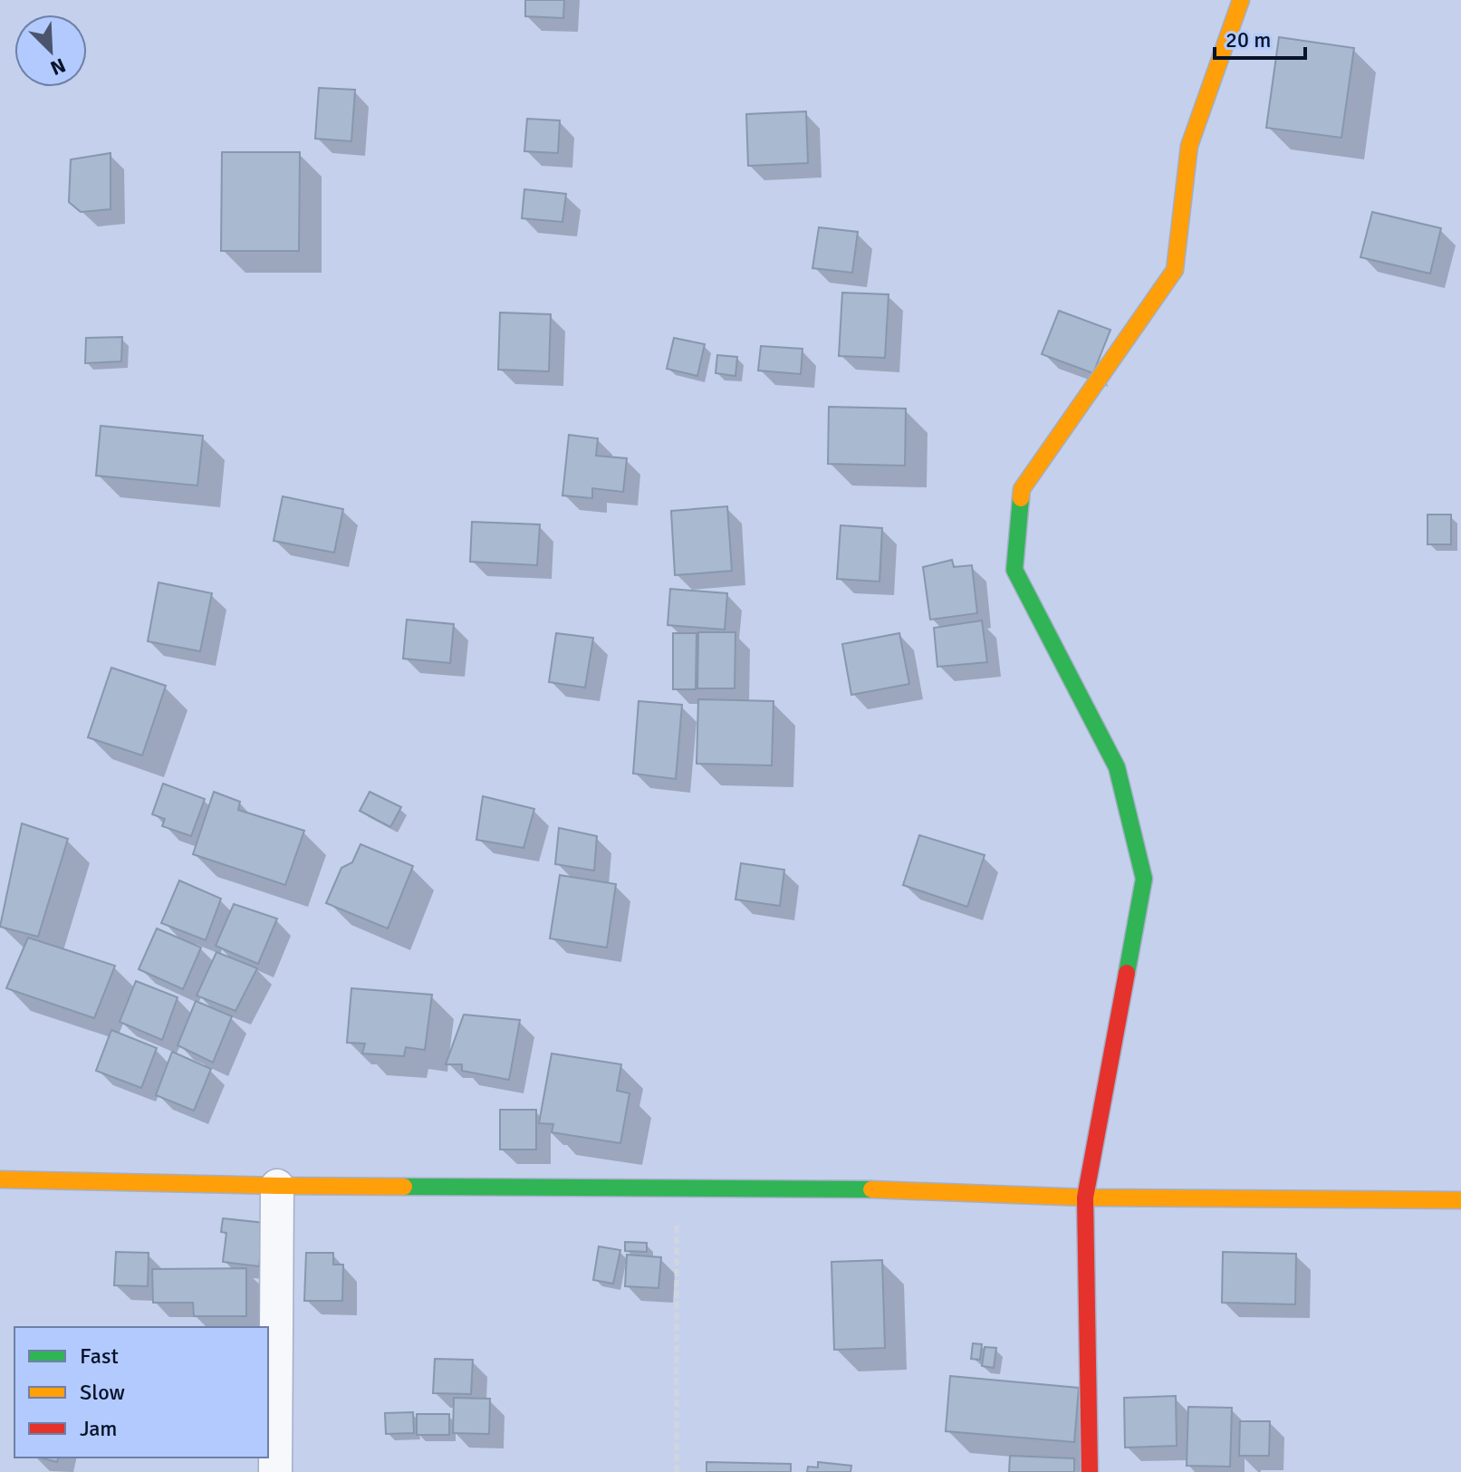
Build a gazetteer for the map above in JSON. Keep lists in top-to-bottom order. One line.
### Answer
{"legend":["Fast","Slow","Jam"],"scale_bar":"20 m","north":"bottom right"}
